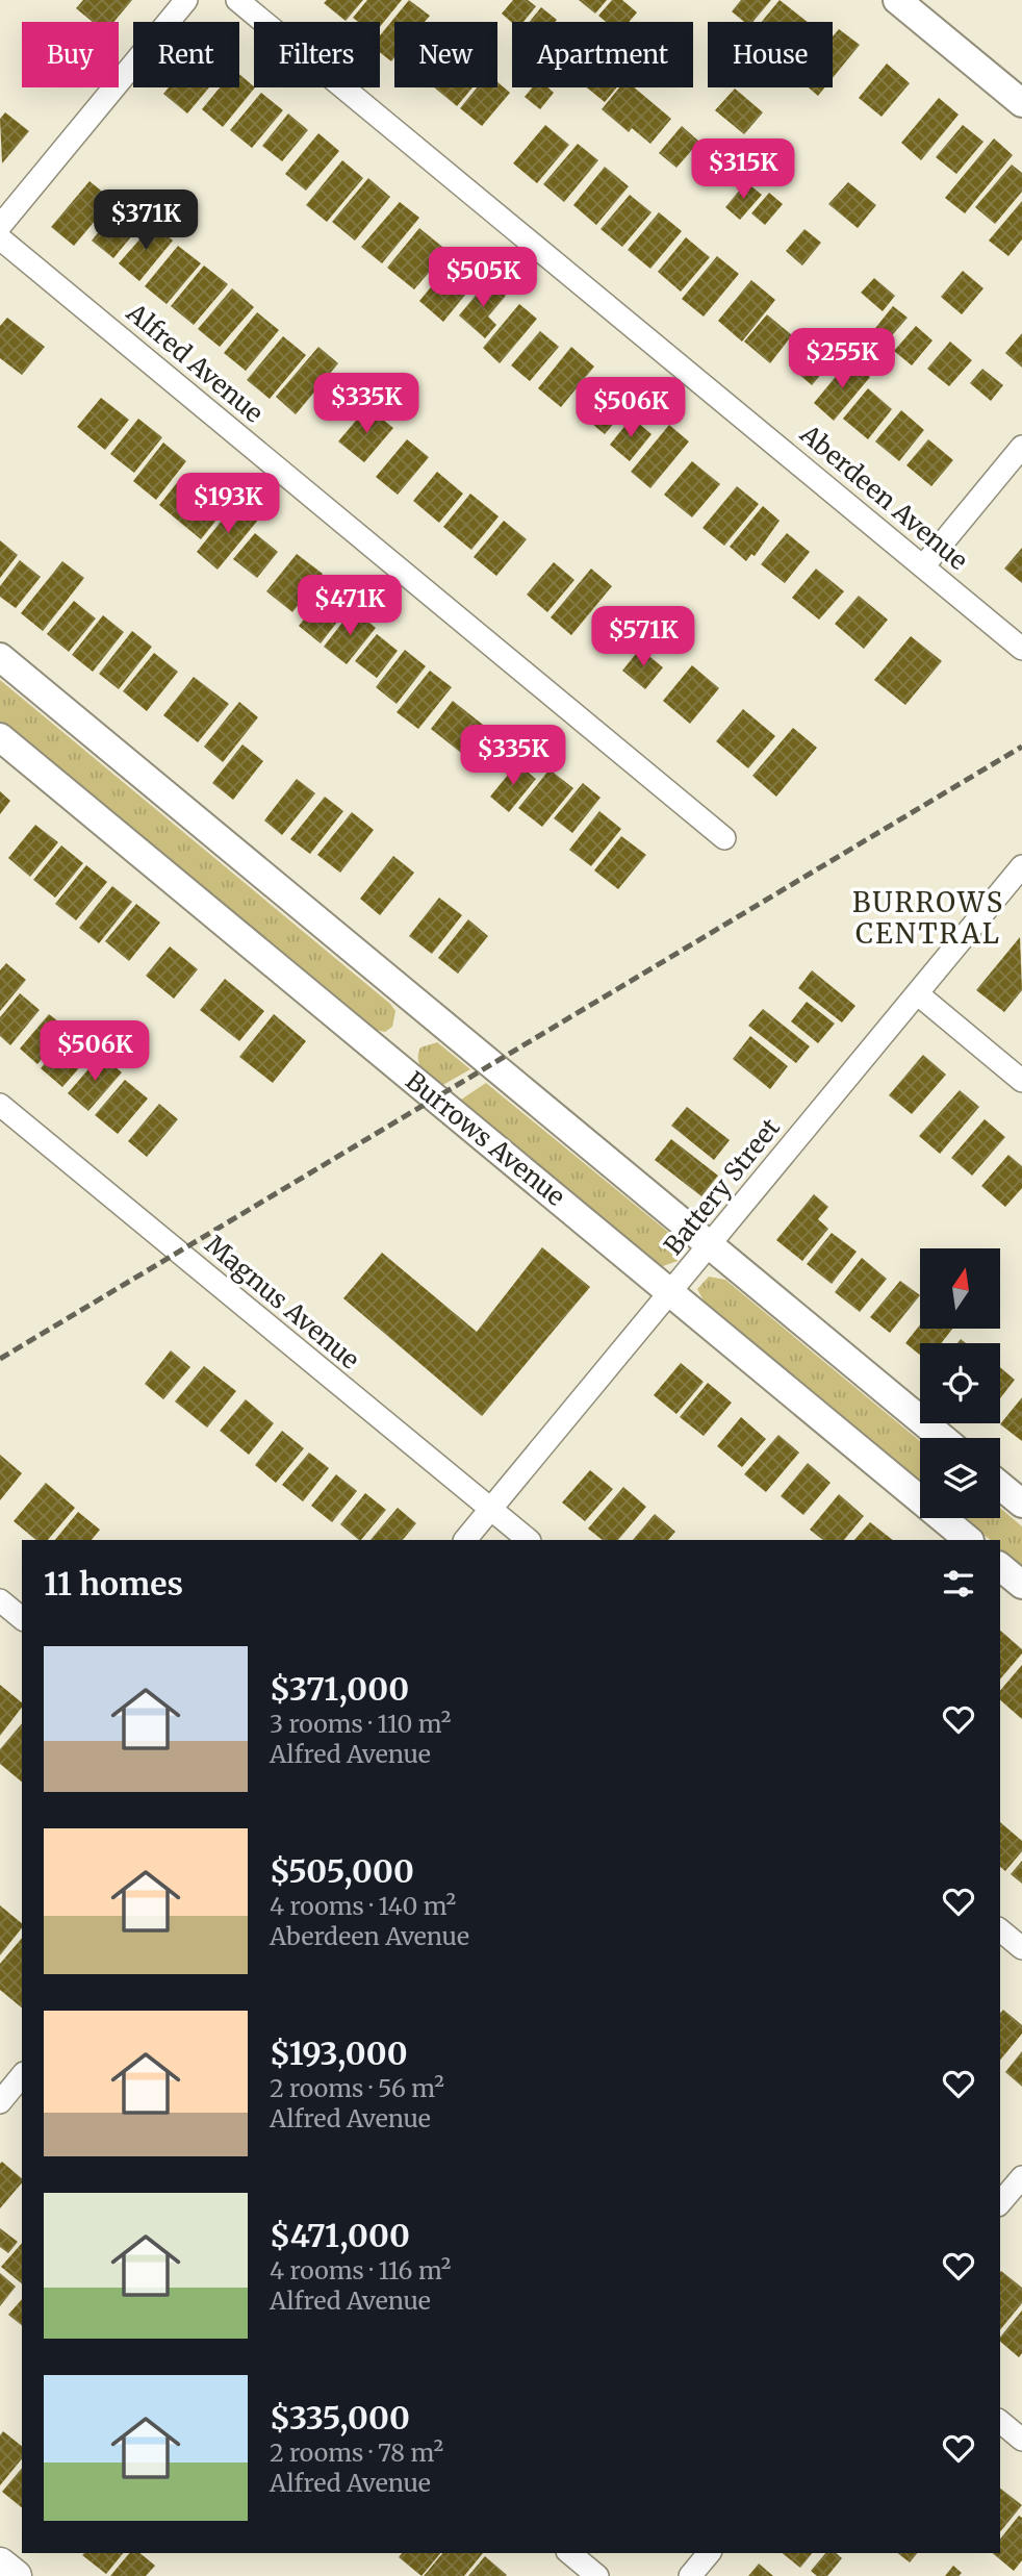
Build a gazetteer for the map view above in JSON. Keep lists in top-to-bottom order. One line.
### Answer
{"streets":{"street":["Alfred Avenue","Aberdeen Avenue","Burrows Avenue","Battery Street","Magnus Avenue"]},"crossings":[["Burrows Avenue","Battery Street"],["Battery Street","Magnus Avenue"]],"districts":["BURROWS CENTRAL"],"north":"top","page":{"chip":["Buy","Rent","Filters","New","Apartment","House"],"price":["$315K","$371K","$505K","$255K","$335K","$506K","$193K","$471K","$571K","$335K","$506K"],"heading":"11 homes","list":[{"name":"$371,000","note":"3 rooms · 110 m² · Alfred Avenue"},{"name":"$505,000","note":"4 rooms · 140 m² · Aberdeen Avenue"},{"name":"$193,000","note":"2 rooms · 56 m² · Alfred Avenue"},{"name":"$471,000","note":"4 rooms · 116 m² · Alfred Avenue"},{"name":"$335,000","note":"2 rooms · 78 m² · Alfred Avenue"}]}}
